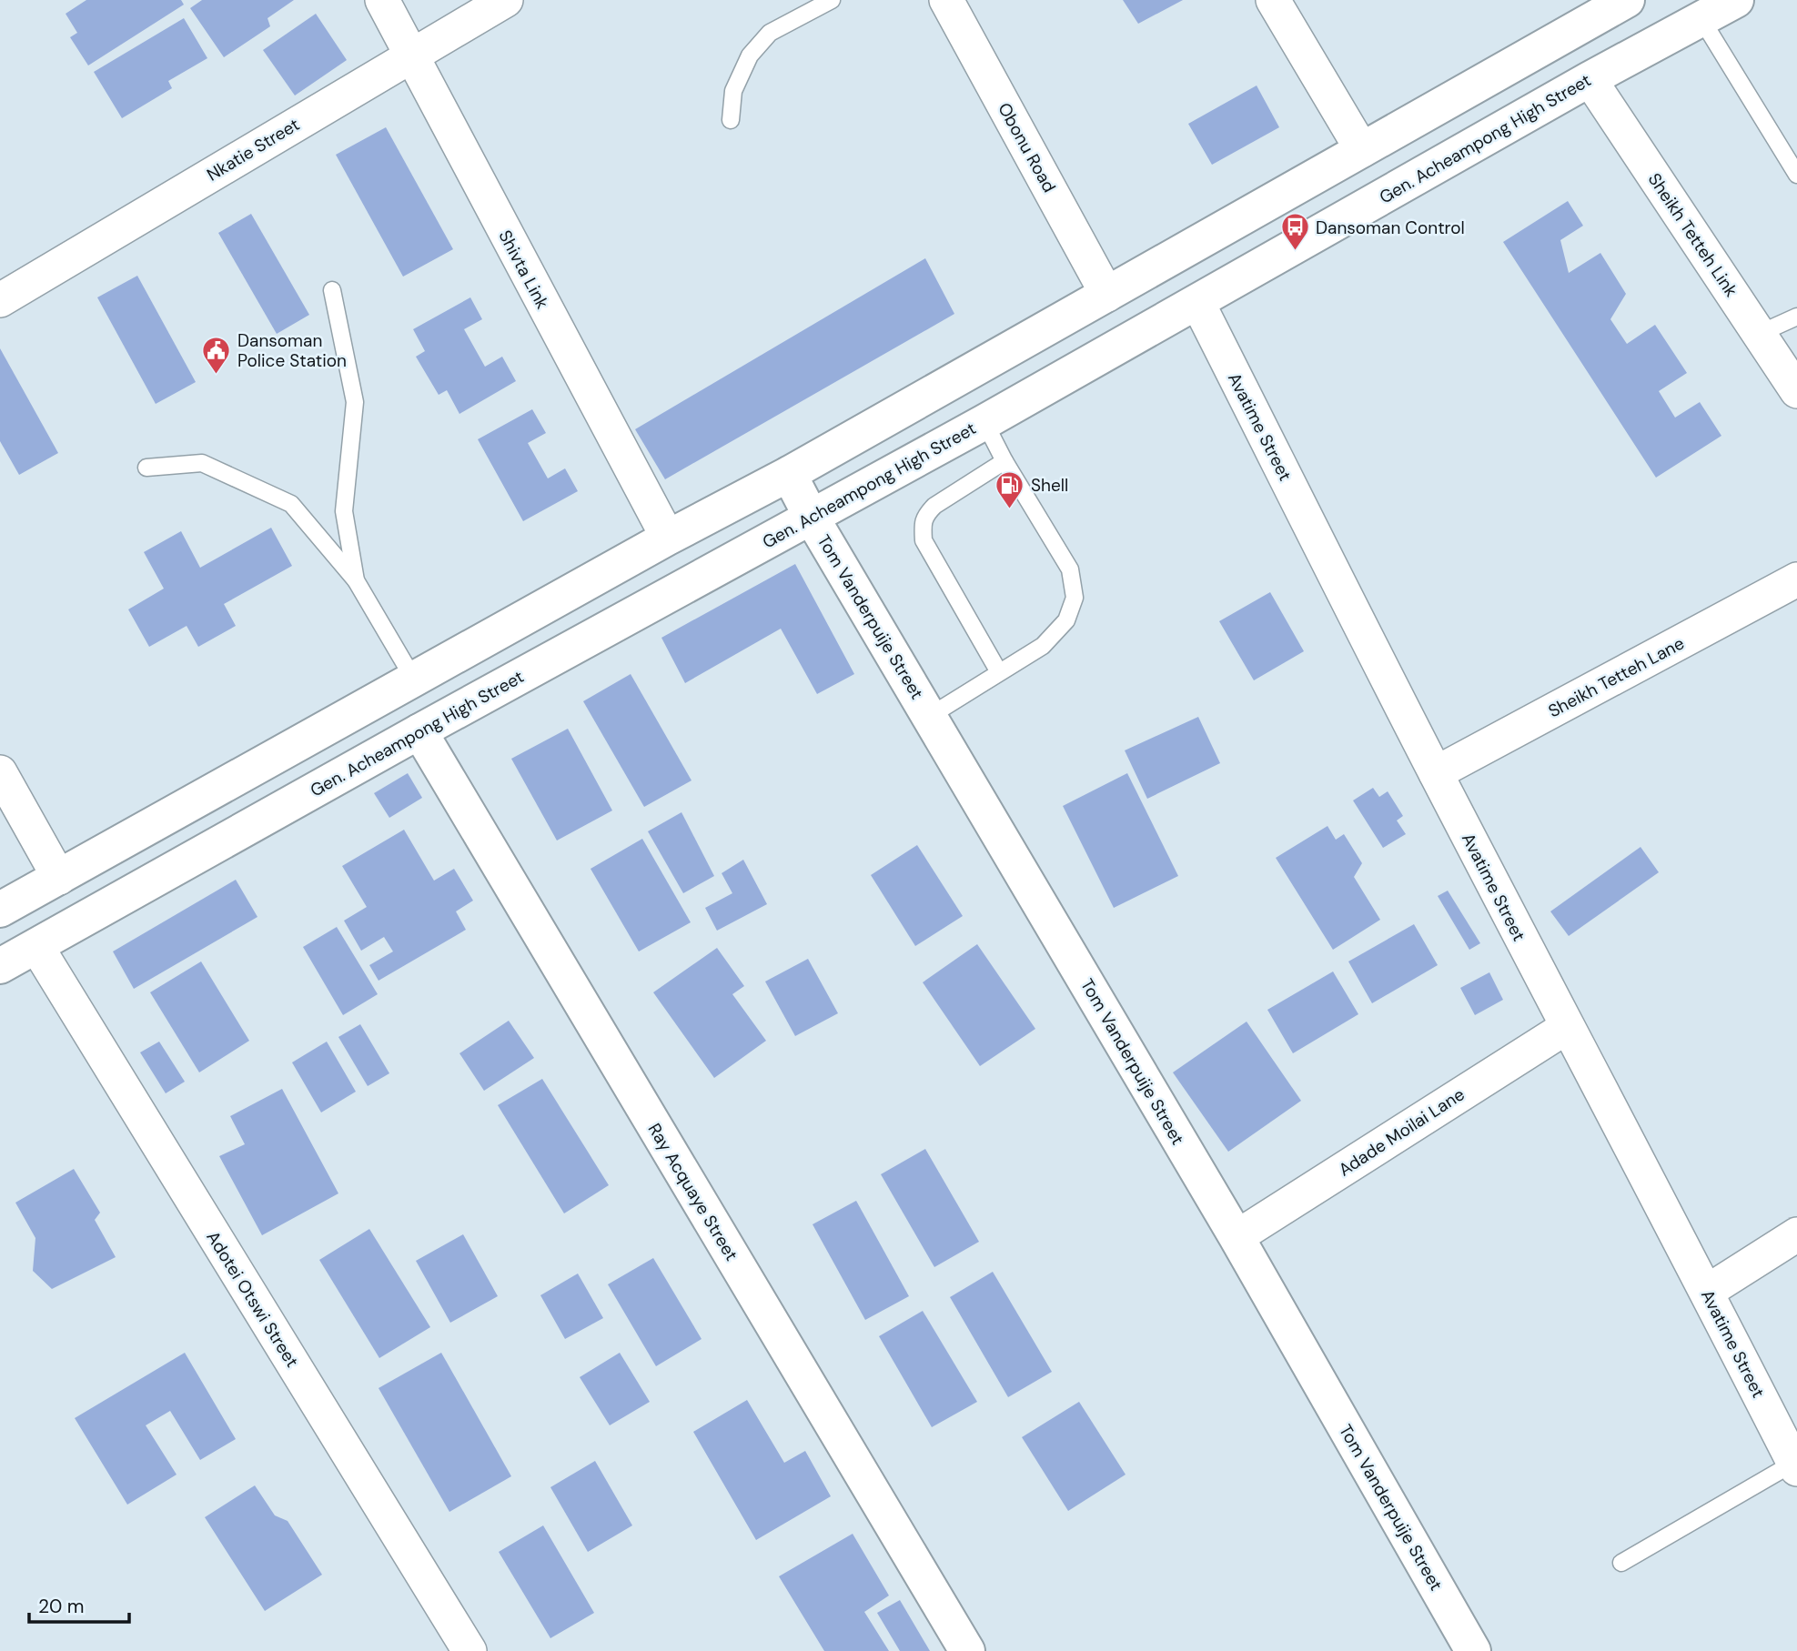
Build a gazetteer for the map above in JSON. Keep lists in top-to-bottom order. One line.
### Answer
{"streets":{"main road":["Gen. Acheampong High Street","Tom Vanderpuije Street","Ray Acquaye Street"],"street":["Obonu Road","Nkatie Street","Sheikh Tetteh Link","Shivta Link","Avatime Street","Sheikh Tetteh Lane","Adade Moilai Lane","Adotei Otswi Street"]},"crossings":[["Gen. Acheampong High Street","Sheikh Tetteh Link"],["Gen. Acheampong High Street","Avatime Street"],["Gen. Acheampong High Street","Tom Vanderpuije Street"],["Gen. Acheampong High Street","Ray Acquaye Street"],["Gen. Acheampong High Street","Adotei Otswi Street"],["Nkatie Street","Shivta Link"],["Avatime Street","Sheikh Tetteh Lane"],["Avatime Street","Adade Moilai Lane"],["Tom Vanderpuije Street","Adade Moilai Lane"]],"places":{"bus stop":["Dansoman Control"],"public building":["Dansoman Police Station"],"fuel station":["Shell"]},"scale_bar":"20 m"}
